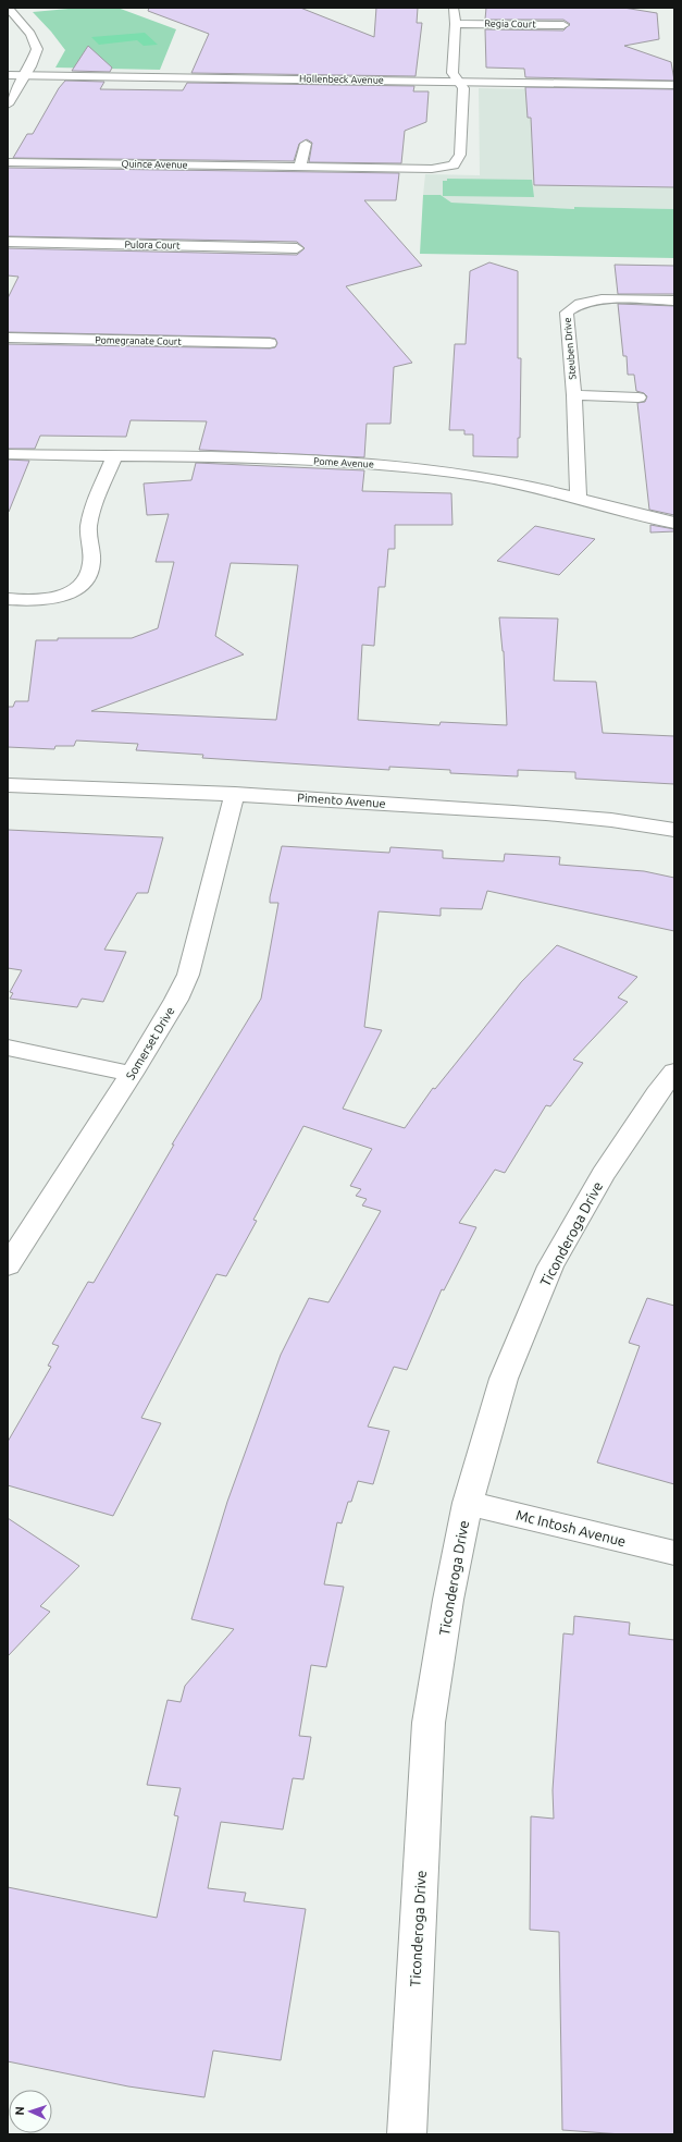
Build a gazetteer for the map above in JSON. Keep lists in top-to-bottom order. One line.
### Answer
{"streets":{"street":["Regia Court","Hollenbeck Avenue","Quince Avenue","Pulora Court","Pomegranate Court","Steuben Drive","Pome Avenue","Pimento Avenue","Somerset Drive","Ticonderoga Drive","Mc Intosh Avenue"]},"crossings":[["Hollenbeck Avenue","Quince Avenue"],["Steuben Drive","Pome Avenue"],["Pimento Avenue","Somerset Drive"],["Ticonderoga Drive","Mc Intosh Avenue"]],"north":"left"}
